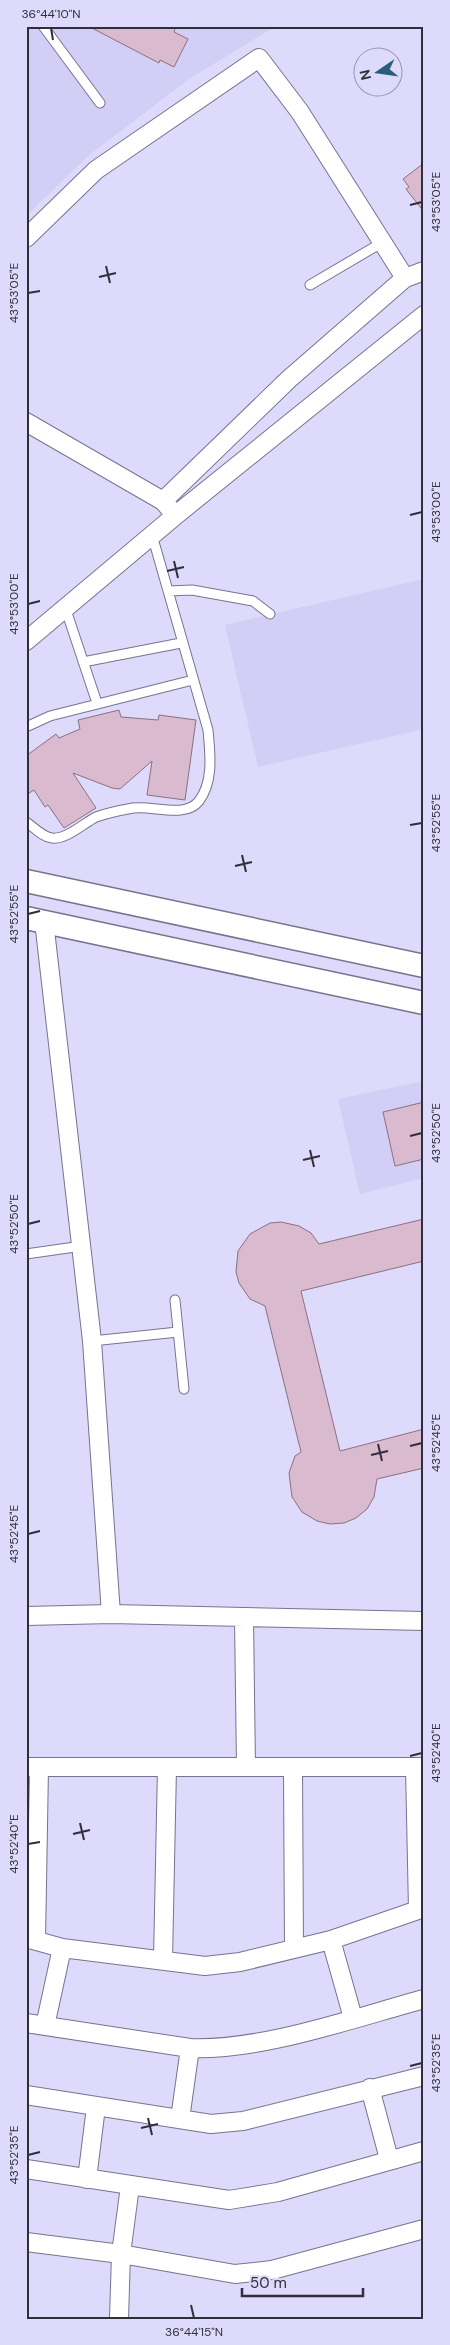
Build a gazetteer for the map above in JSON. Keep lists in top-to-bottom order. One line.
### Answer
{"scale_bar":"50 m","north":"left","coordinates":["36°44'10\"N","43°53'05\"E","43°53'00\"E","43°52'55\"E","43°52'50\"E","43°52'45\"E","43°52'40\"E","43°52'35\"E","36°44'15\"N"]}
